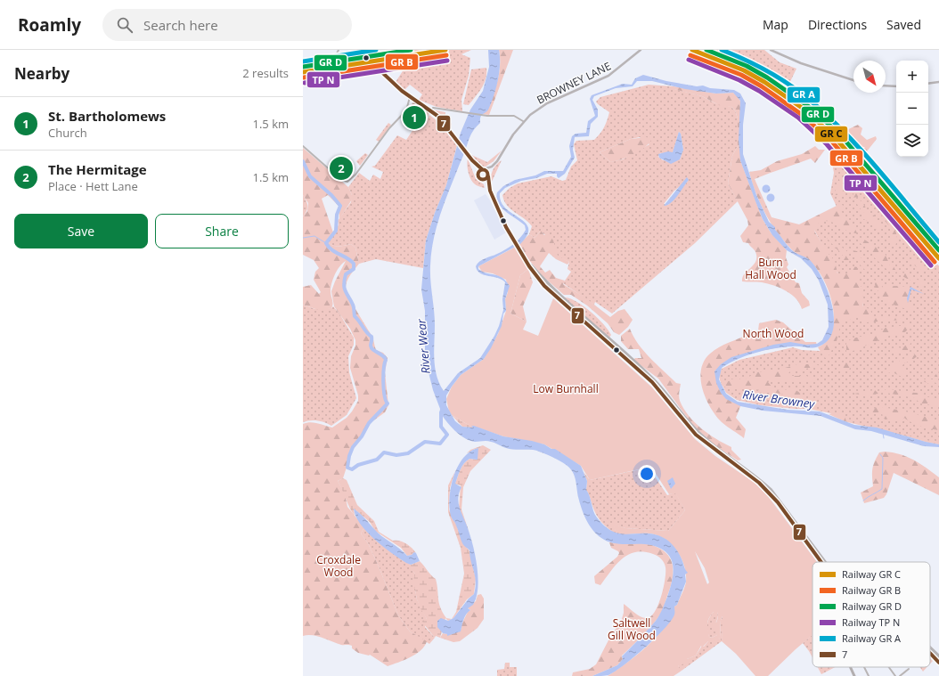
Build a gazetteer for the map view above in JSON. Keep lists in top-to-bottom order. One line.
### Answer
{"streets":{"main road":["BROWNEY LANE"]},"water":["River Wear","River Browney"],"parks":["Burn Hall Wood","North Wood","Low Burnhall","Croxdale Wood","Saltwell Gill Wood"],"lines":["transit line 7"],"legend":["Railway GR C","Railway GR B","Railway GR D","Railway TP N","Railway GR A","7"],"north":"bottom right","page":{"header":"Roamly","search":"Search here","nav":["Map","Directions","Saved"],"heading":["Nearby","2 results"],"map_buttons":["+","−"],"list":[{"mark":"1","name":"St. Bartholomews","note":"Church","value":"1.5 km"},{"mark":"2","name":"The Hermitage","note":"Place · Hett Lane","value":"1.5 km"}],"pins":["1","2"],"buttons":["Save","Share"]}}
